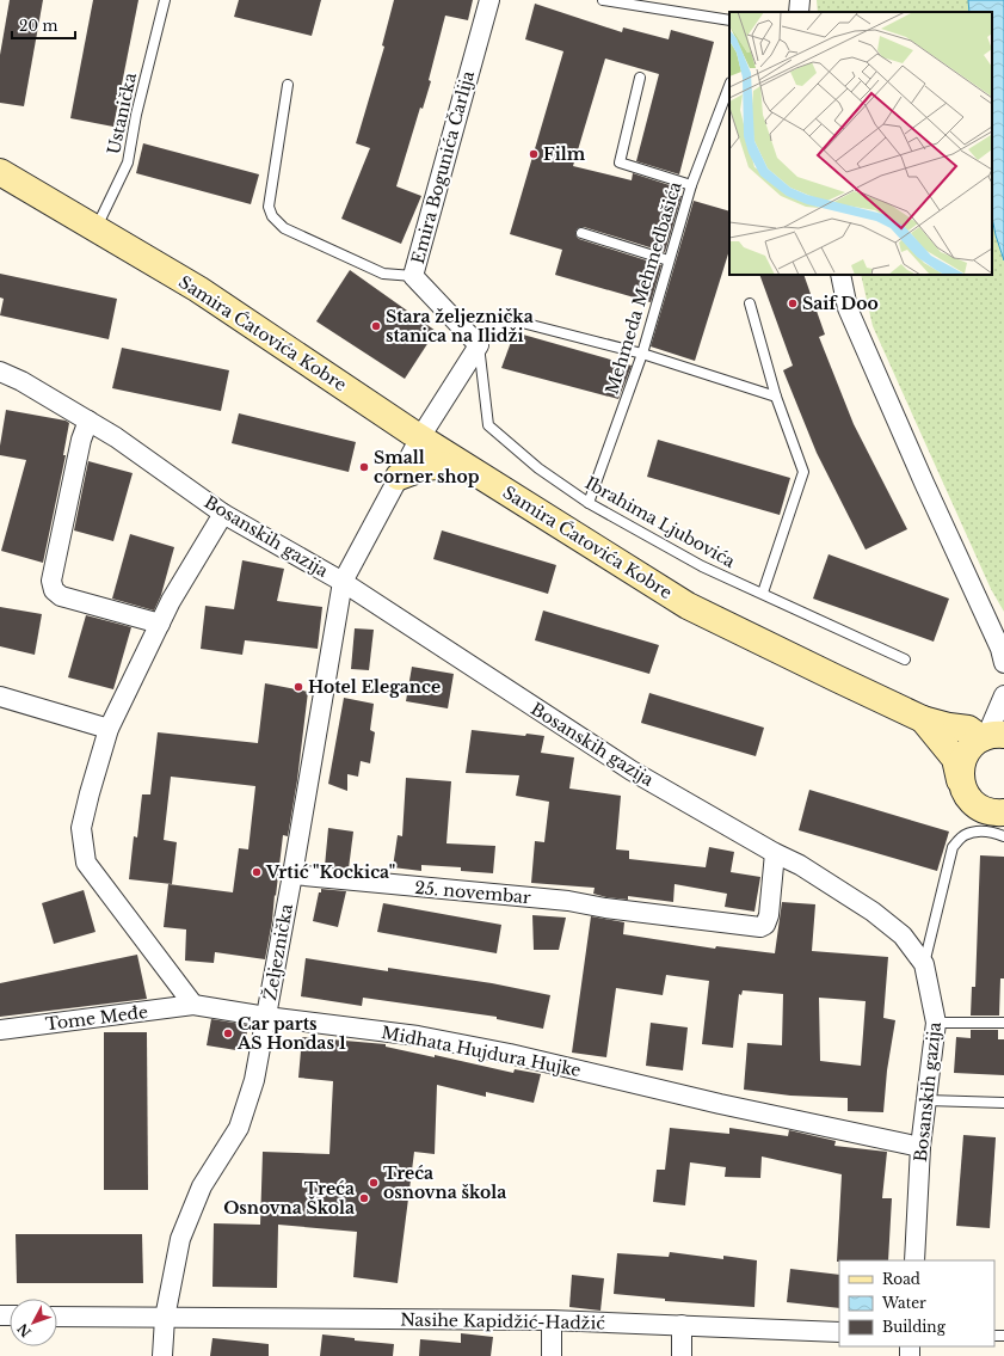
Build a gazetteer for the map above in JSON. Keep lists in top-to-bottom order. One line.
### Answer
{"streets":{"main road":["Samira Ćatovića Kobre"],"street":["Emira Bogunića Čarlija","Bosanskih gazija","25. novembar","Željeznička","Tome Međe","Midhata Hujdura Hujke","Nasihe Kapidžić-Hadžić"],"lane":["Ustanička","Mehmeda Mehmedbašića","Ibrahima Ljubovića"]},"crossings":[["Ustanička","Samira Ćatovića Kobre"],["Emira Bogunića Čarlija","Ibrahima Ljubovića"],["Mehmeda Mehmedbašića","Ibrahima Ljubovića"],["Samira Ćatovića Kobre","Željeznička"],["Bosanskih gazija","25. novembar"],["Bosanskih gazija","Željeznička"],["Bosanskih gazija","Midhata Hujdura Hujke"],["25. novembar","Željeznička"],["Željeznička","Midhata Hujdura Hujke"],["Željeznička","Nasihe Kapidžić-Hadžić"],["Tome Međe","Midhata Hujdura Hujke"]],"places":["Film","Saif Doo","Stara željeznička stanica na Ilidži","Small corner shop","Hotel Elegance","Vrtić \"Kockica\"","Car parts AS Hondas 1","Treća osnovna škola","Treća Osnovna Škola"],"legend":["Road","Water","Building"],"scale_bar":"20 m","north":"bottom left"}
